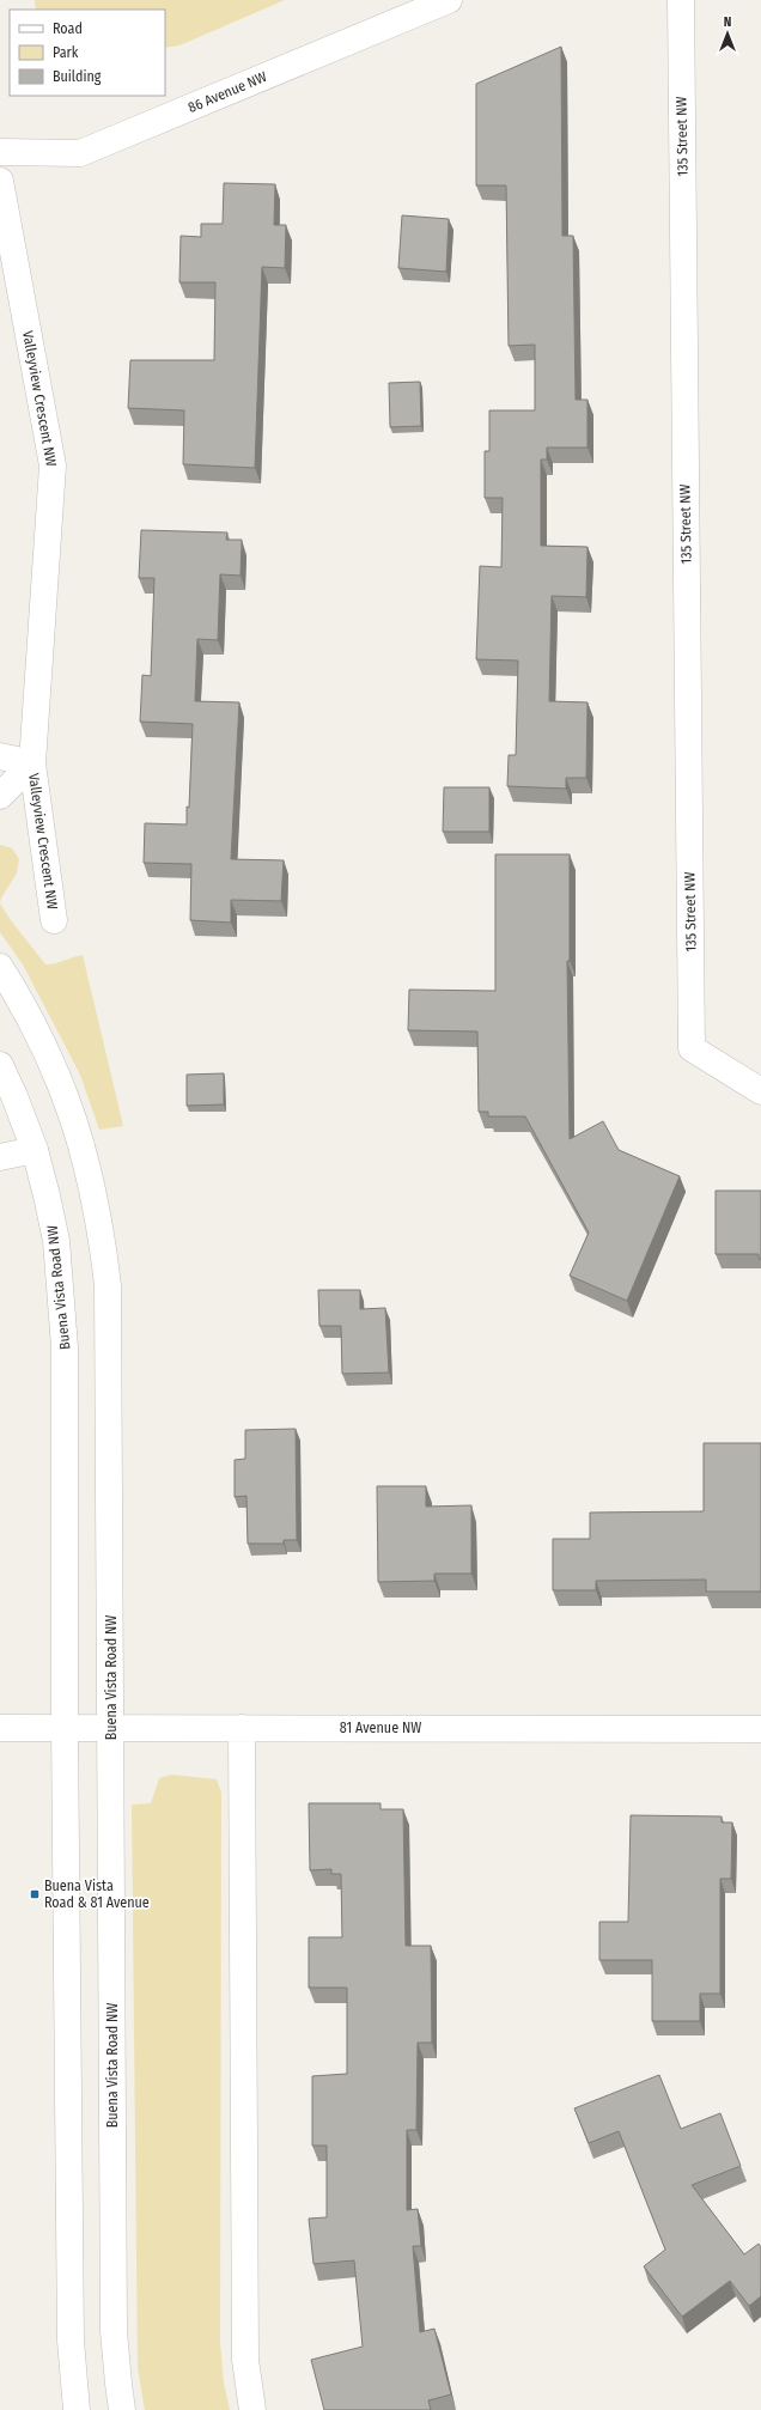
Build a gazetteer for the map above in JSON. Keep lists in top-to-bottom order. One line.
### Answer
{"streets":{"street":["86 Avenue NW","135 Street NW","Valleyview Crescent NW","Buena Vista Road NW","81 Avenue NW"]},"crossings":[["Buena Vista Road NW","81 Avenue NW"]],"places":{"transit":["Buena Vista Road & 81 Avenue"]},"legend":["Road","Park","Building"],"north":"top"}
